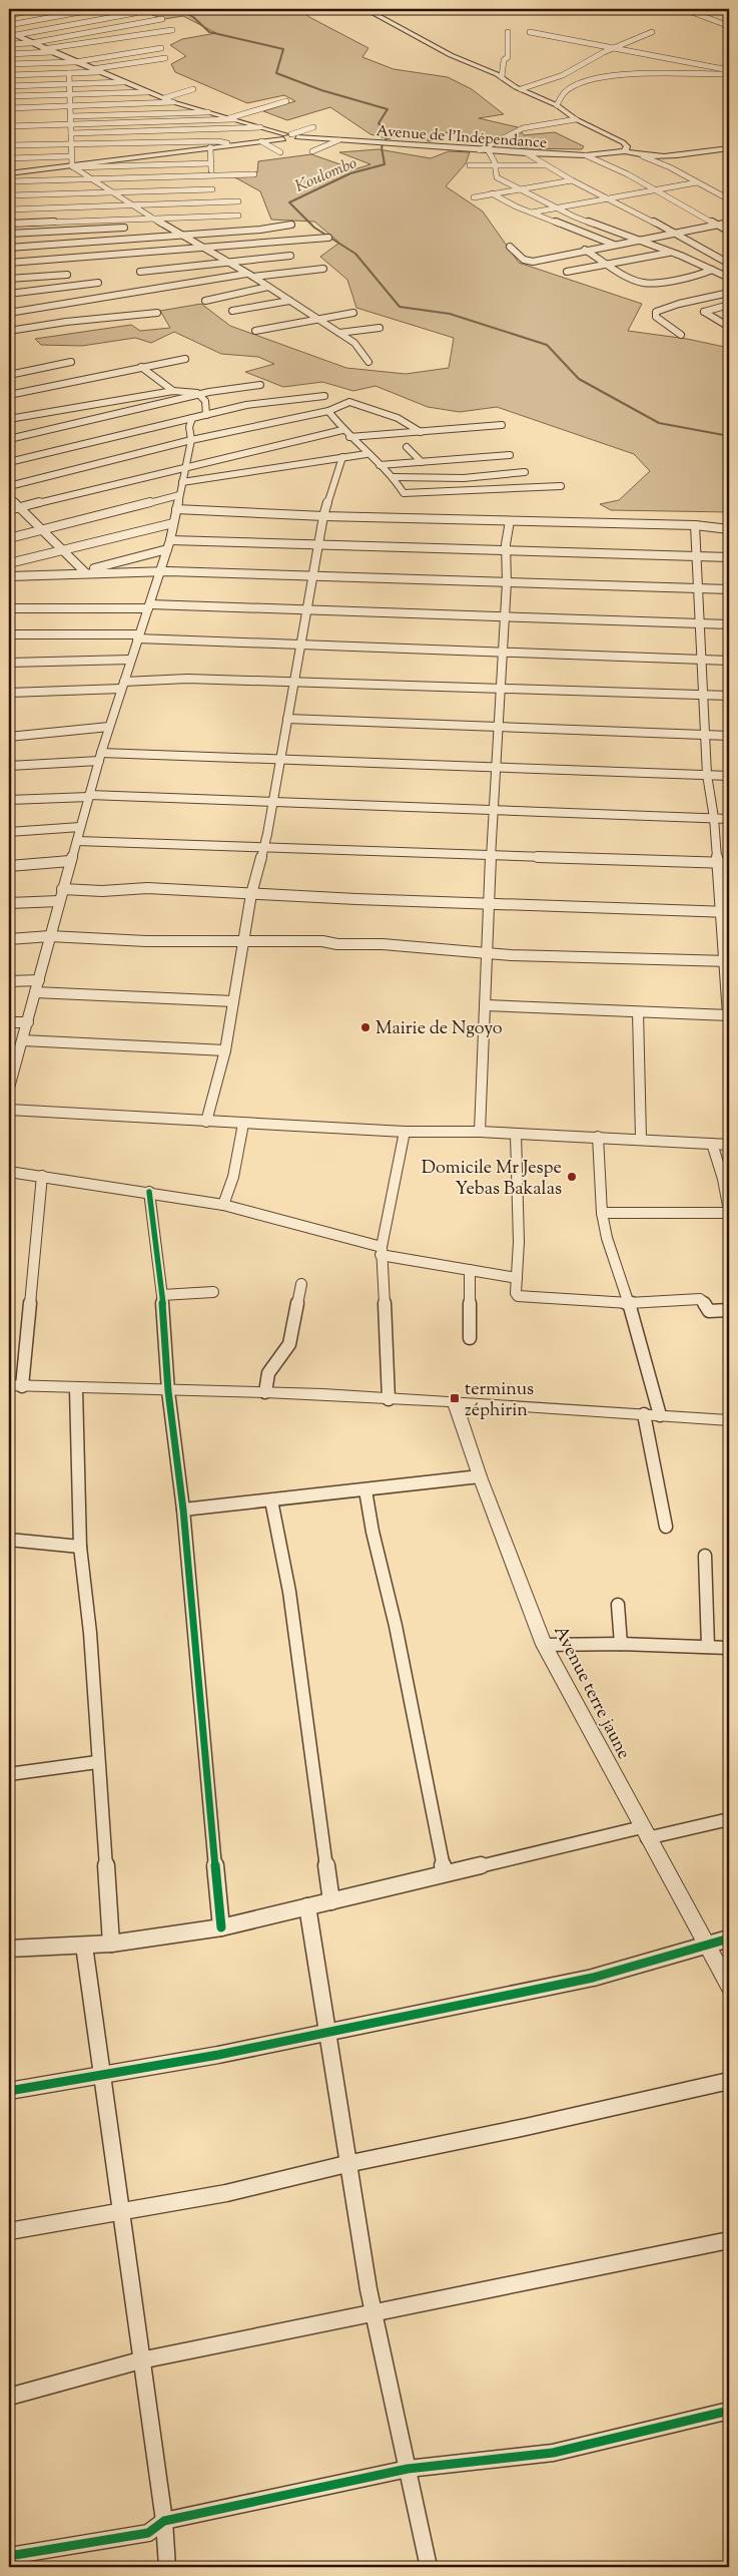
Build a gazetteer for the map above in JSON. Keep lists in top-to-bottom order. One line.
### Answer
{"streets":{"street":["Avenue de l'Indépendance","Avenue terre jaune"]},"water":["Koulombo"],"places":{"other":["Mairie de Ngoyo","Domicile Mr Jespe Yebas Bakalas"],"transit":["terminus zéphirin"]}}
